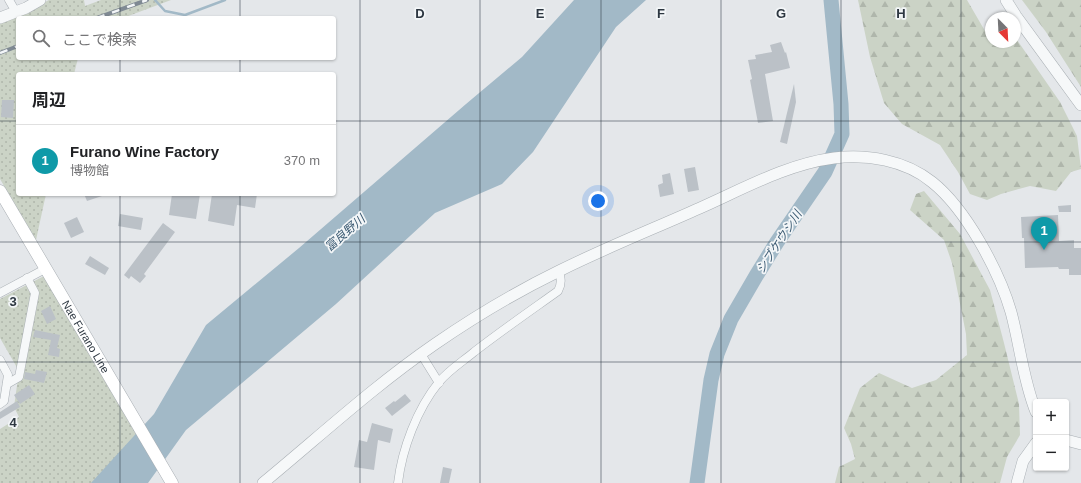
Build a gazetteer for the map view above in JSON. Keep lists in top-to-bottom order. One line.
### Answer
{"streets":{"main road":["Nae Furano Line"]},"water":["富良野川","シブケウシ川"],"north":"bottom right","page":{"search":"ここで検索","heading":"周辺","list":[{"mark":"1","name":"Furano Wine Factory","note":"博物館","value":"370 m"}],"pins":"1","map_buttons":["+","−"]},"grid":{"columns":["D","E","F","G","H"],"rows":["3","4"]}}
